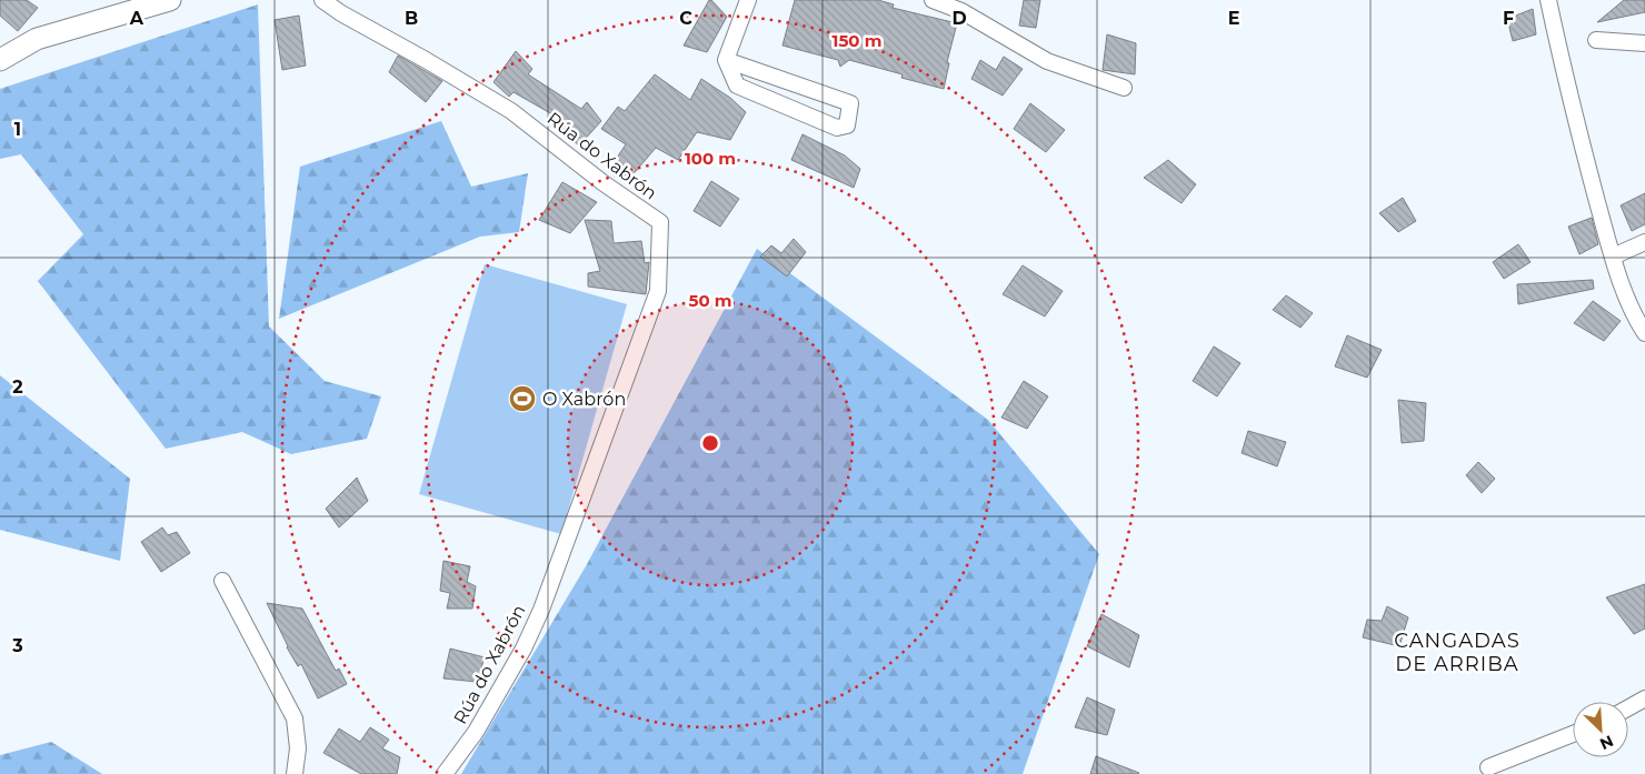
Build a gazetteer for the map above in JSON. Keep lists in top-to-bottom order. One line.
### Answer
{"streets":{"street":["Rúa do Xabrón"]},"districts":["CANGADAS DE ARRIBA"],"places":{"sports":["O Xabrón"]},"north":"bottom right","grid":{"columns":["A","B","C","D","E","F"],"rows":["1","2","3"]},"rings":["150 m","100 m","50 m"]}
